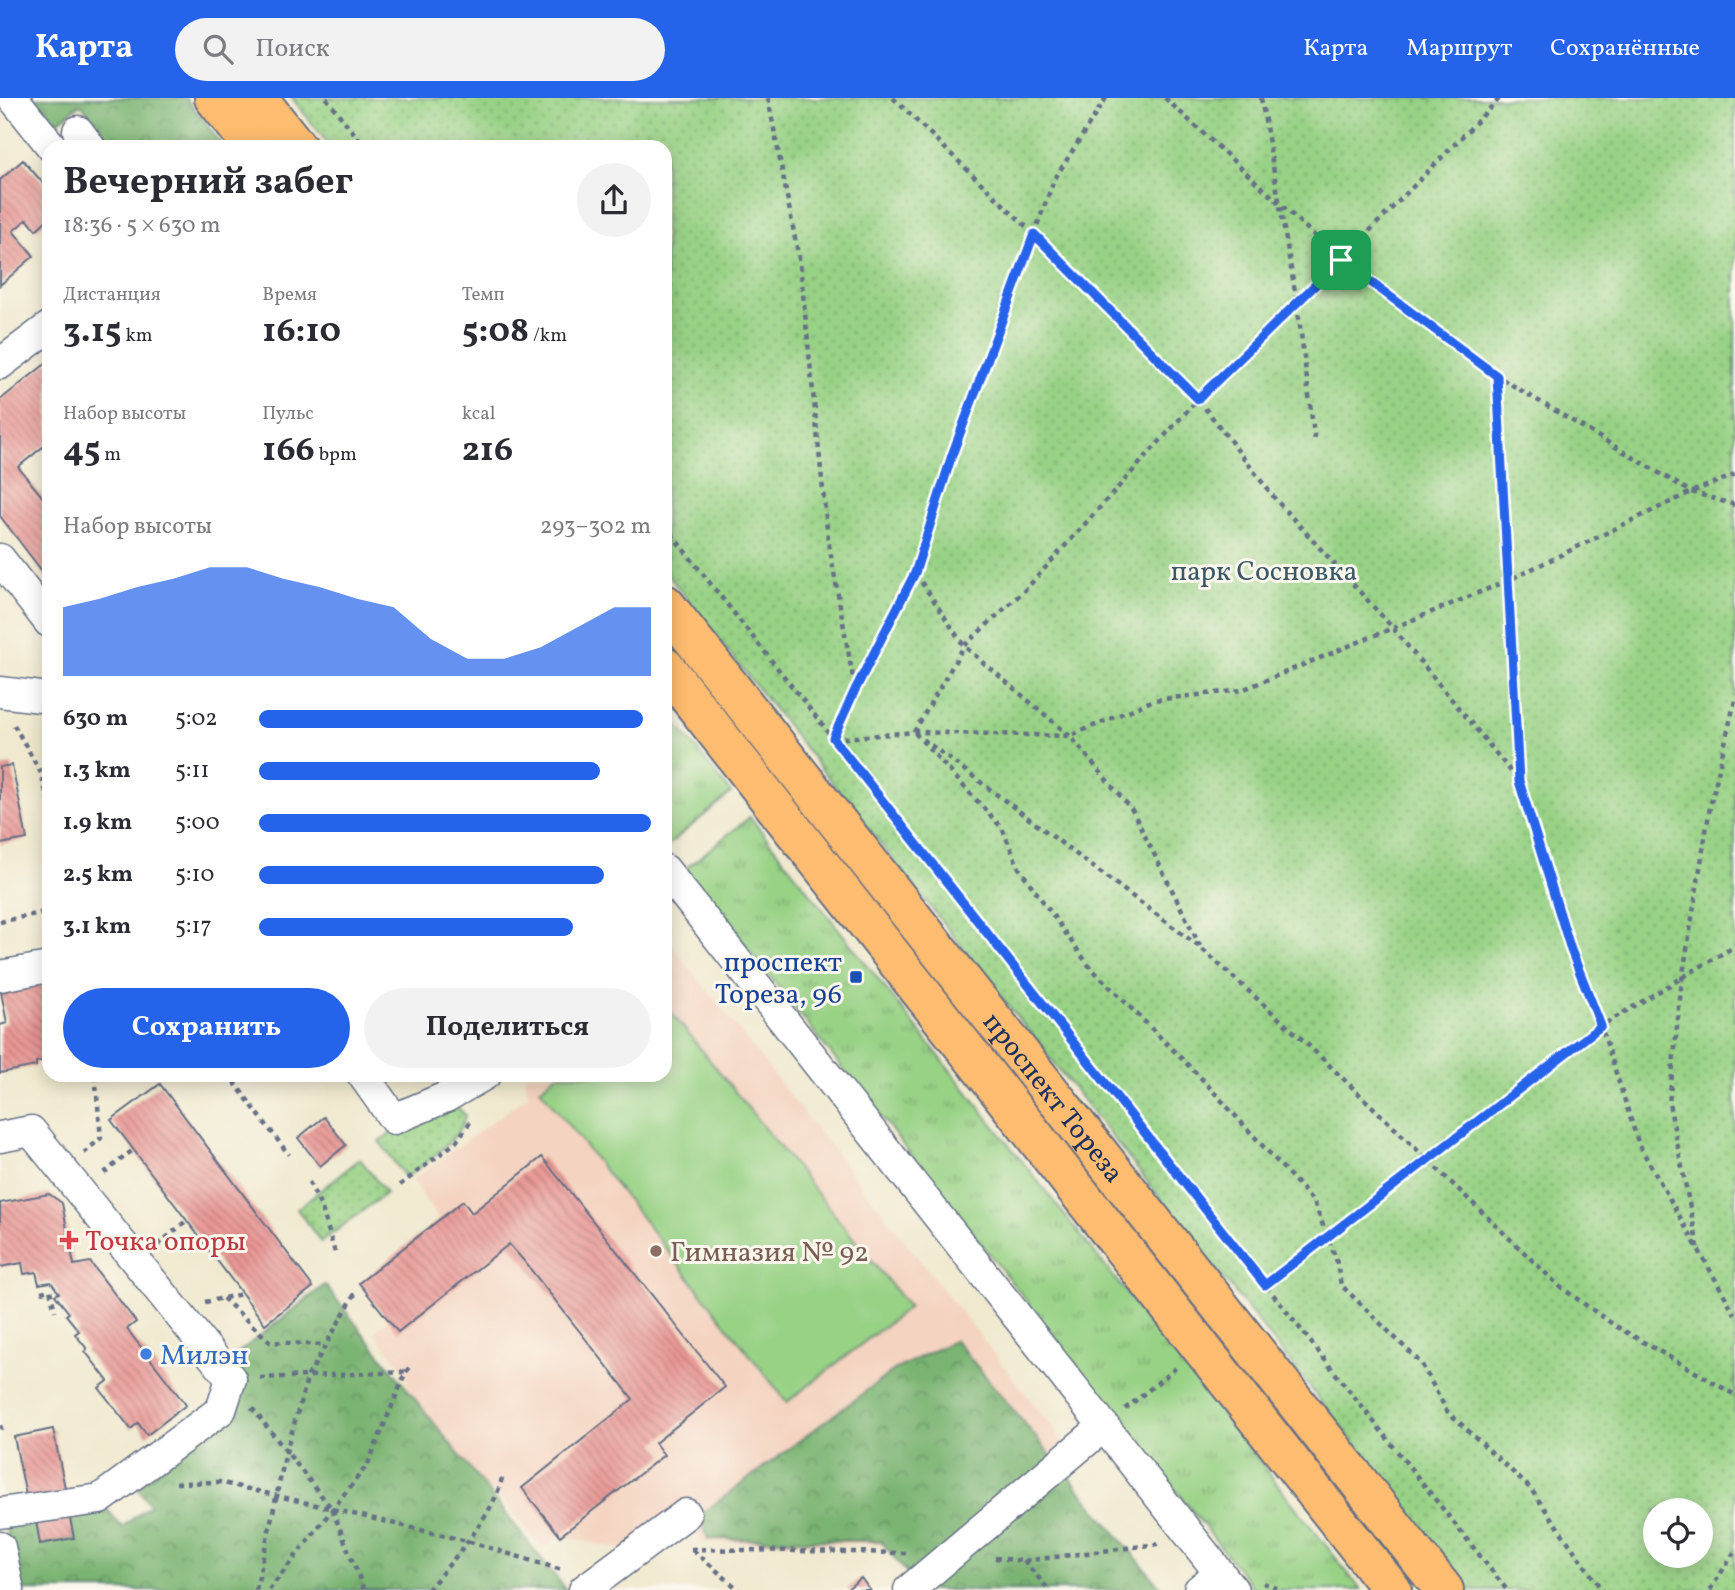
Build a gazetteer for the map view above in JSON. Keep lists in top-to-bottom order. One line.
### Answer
{"streets":{"main road":["проспект Тореза"]},"parks":["парк Сосновка"],"places":{"transit":["проспект Тореза, 96"],"health":["Точка опоры"],"other":["Гимназия № 92","Милэн"]},"page":{"header":"Карта","search":"Поиск","nav":["Карта","Маршрут","Сохранённые"],"heading":["Вечерний забег","18:36 · 5 × 630 m"],"stats":[["Дистанция","3.15 km"],["Время","16:10"],["Темп","5:08 /km"],["Набор высоты","45 m"],["Пульс","166 bpm"],["kcal","216"]],"chart":["Набор высоты","293–302 m"],"list":[{"name":"630 m","note":"5:02"},{"name":"1.3 km","note":"5:11"},{"name":"1.9 km","note":"5:00"},{"name":"2.5 km","note":"5:10"},{"name":"3.1 km","note":"5:17"}],"buttons":["Сохранить","Поделиться"]}}
